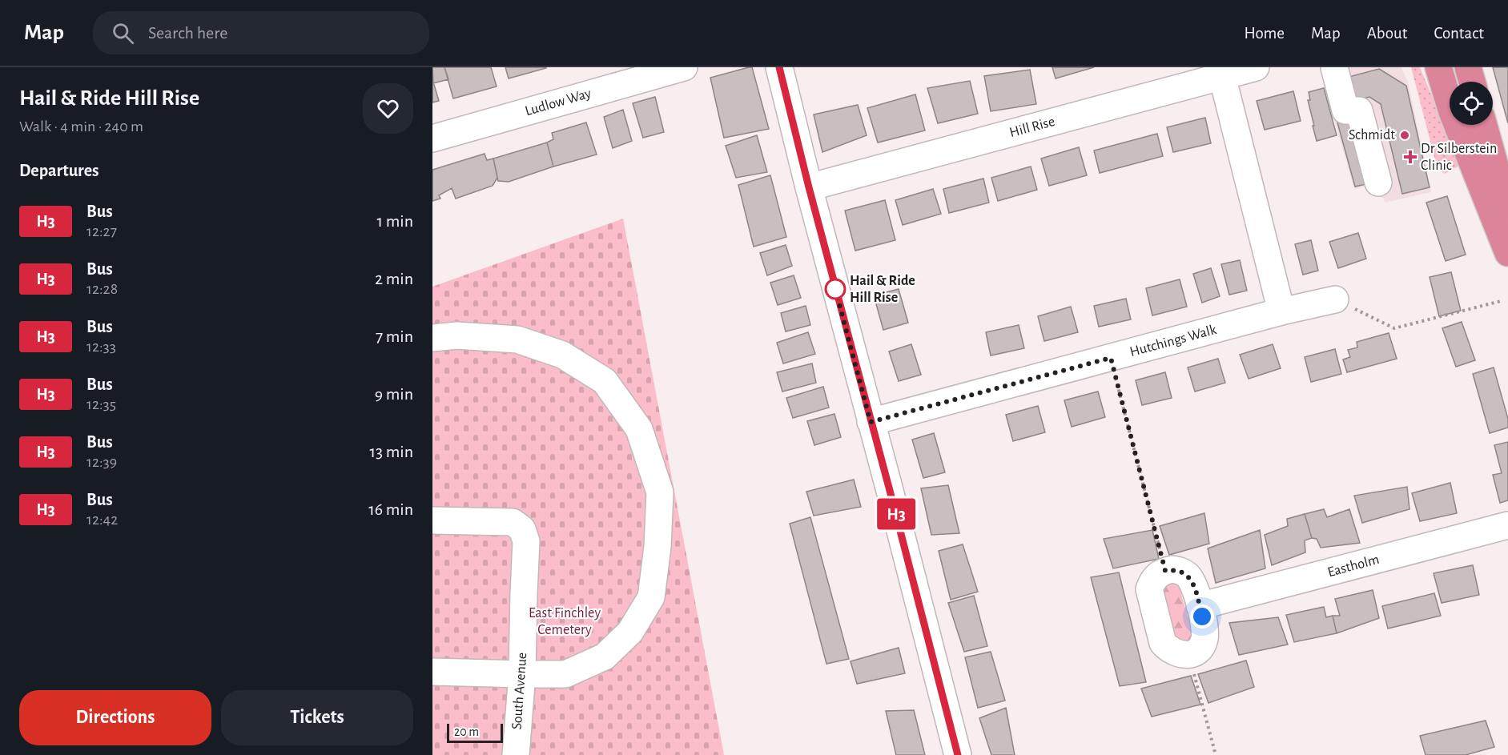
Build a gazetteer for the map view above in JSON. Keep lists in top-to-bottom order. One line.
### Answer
{"streets":{"street":["Ludlow Way","Hill Rise","Hutchings Walk","Eastholm","South Avenue"]},"parks":["East Finchley Cemetery"],"places":{"other":["Schmidt","Hail & Ride Hill Rise"],"health":["Dr Silberstein Clinic"]},"lines":["bus line H3"],"scale_bar":"20 m","page":{"header":"Map","search":"Search here","nav":["Home","Map","About","Contact"],"heading":[["Hail & Ride Hill Rise","Walk · 4 min · 240 m"],"Departures"],"on_map":"H3","list":[{"mark":"H3","name":"Bus","note":"12:27","value":"1 min"},{"mark":"H3","name":"Bus","note":"12:28","value":"2 min"},{"mark":"H3","name":"Bus","note":"12:33","value":"7 min"},{"mark":"H3","name":"Bus","note":"12:35","value":"9 min"},{"mark":"H3","name":"Bus","note":"12:39","value":"13 min"},{"mark":"H3","name":"Bus","note":"12:42","value":"16 min"}],"buttons":["Directions","Tickets"],"scale":"20 m"}}
